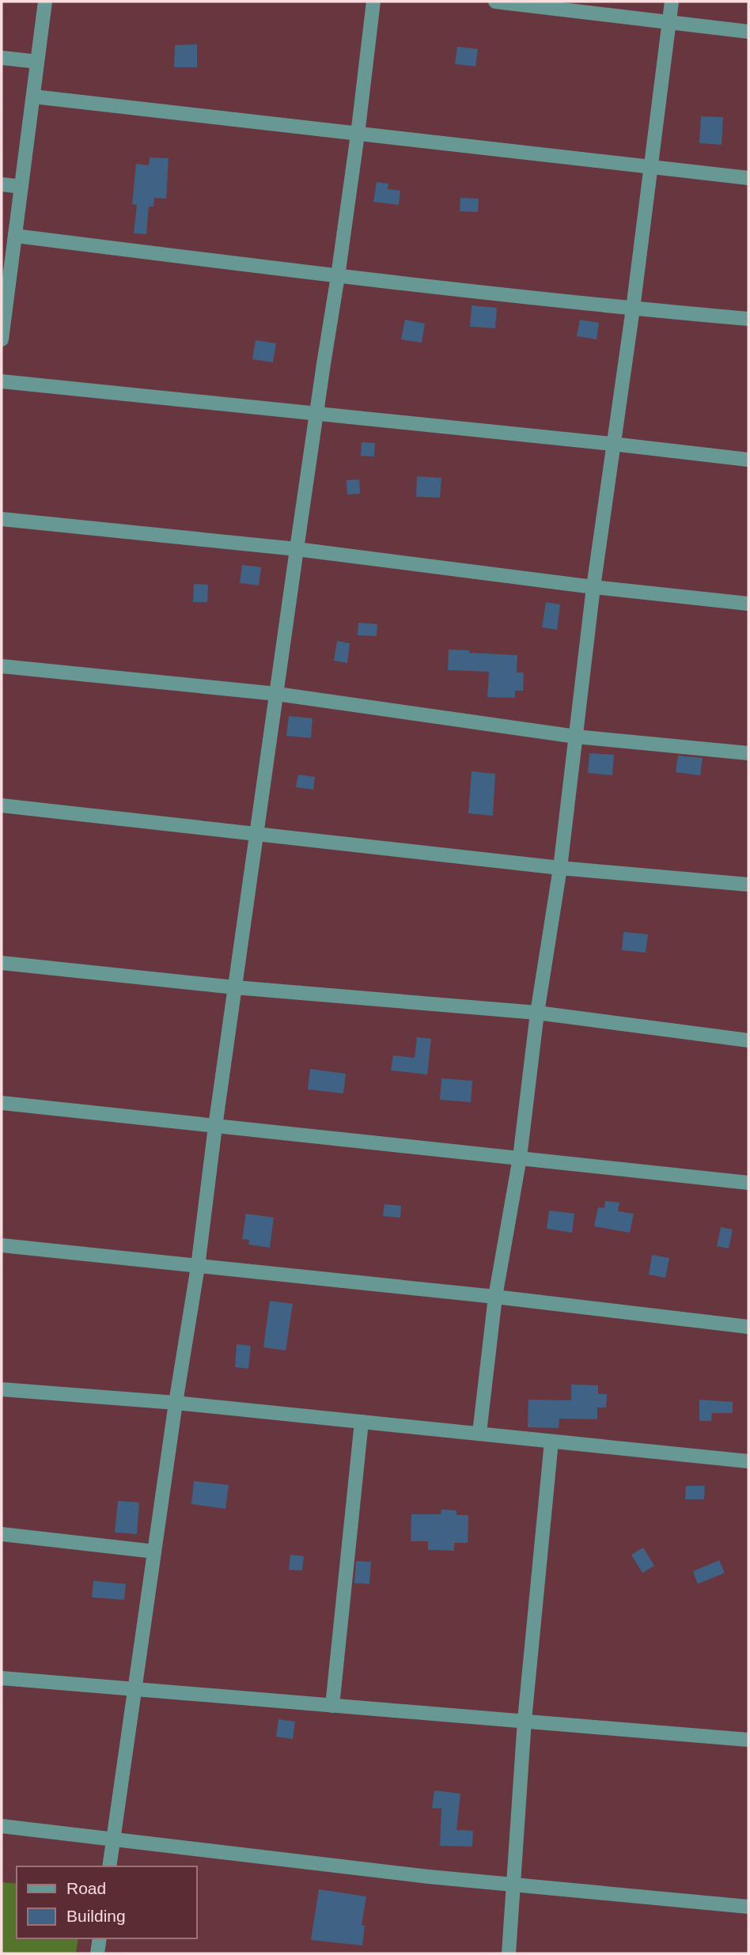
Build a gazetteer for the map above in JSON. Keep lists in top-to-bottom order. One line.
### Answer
{"legend":["Road","Building"]}
